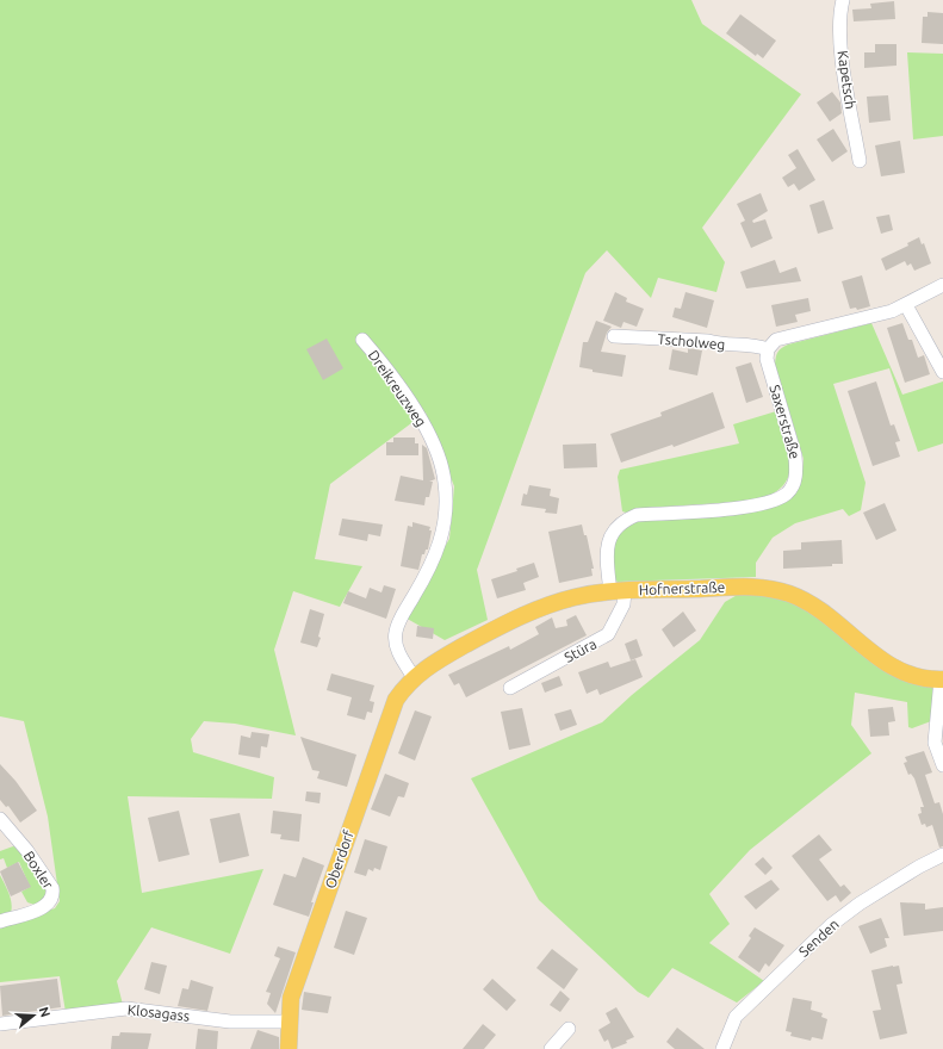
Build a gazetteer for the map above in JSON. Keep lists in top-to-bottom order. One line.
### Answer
{"streets":{"main road":["Hofnerstraße","Oberdorf"],"street":["Kapetsch","Tscholweg","Dreikreuzweg","Saxerstraße","Stüra","Boxler","Senden","Klosagass"]},"crossings":[["Tscholweg","Saxerstraße"],["Dreikreuzweg","Hofnerstraße"],["Dreikreuzweg","Oberdorf"],["Saxerstraße","Hofnerstraße"],["Saxerstraße","Stüra"],["Hofnerstraße","Stüra"],["Hofnerstraße","Oberdorf"],["Oberdorf","Klosagass"]],"north":"right"}
